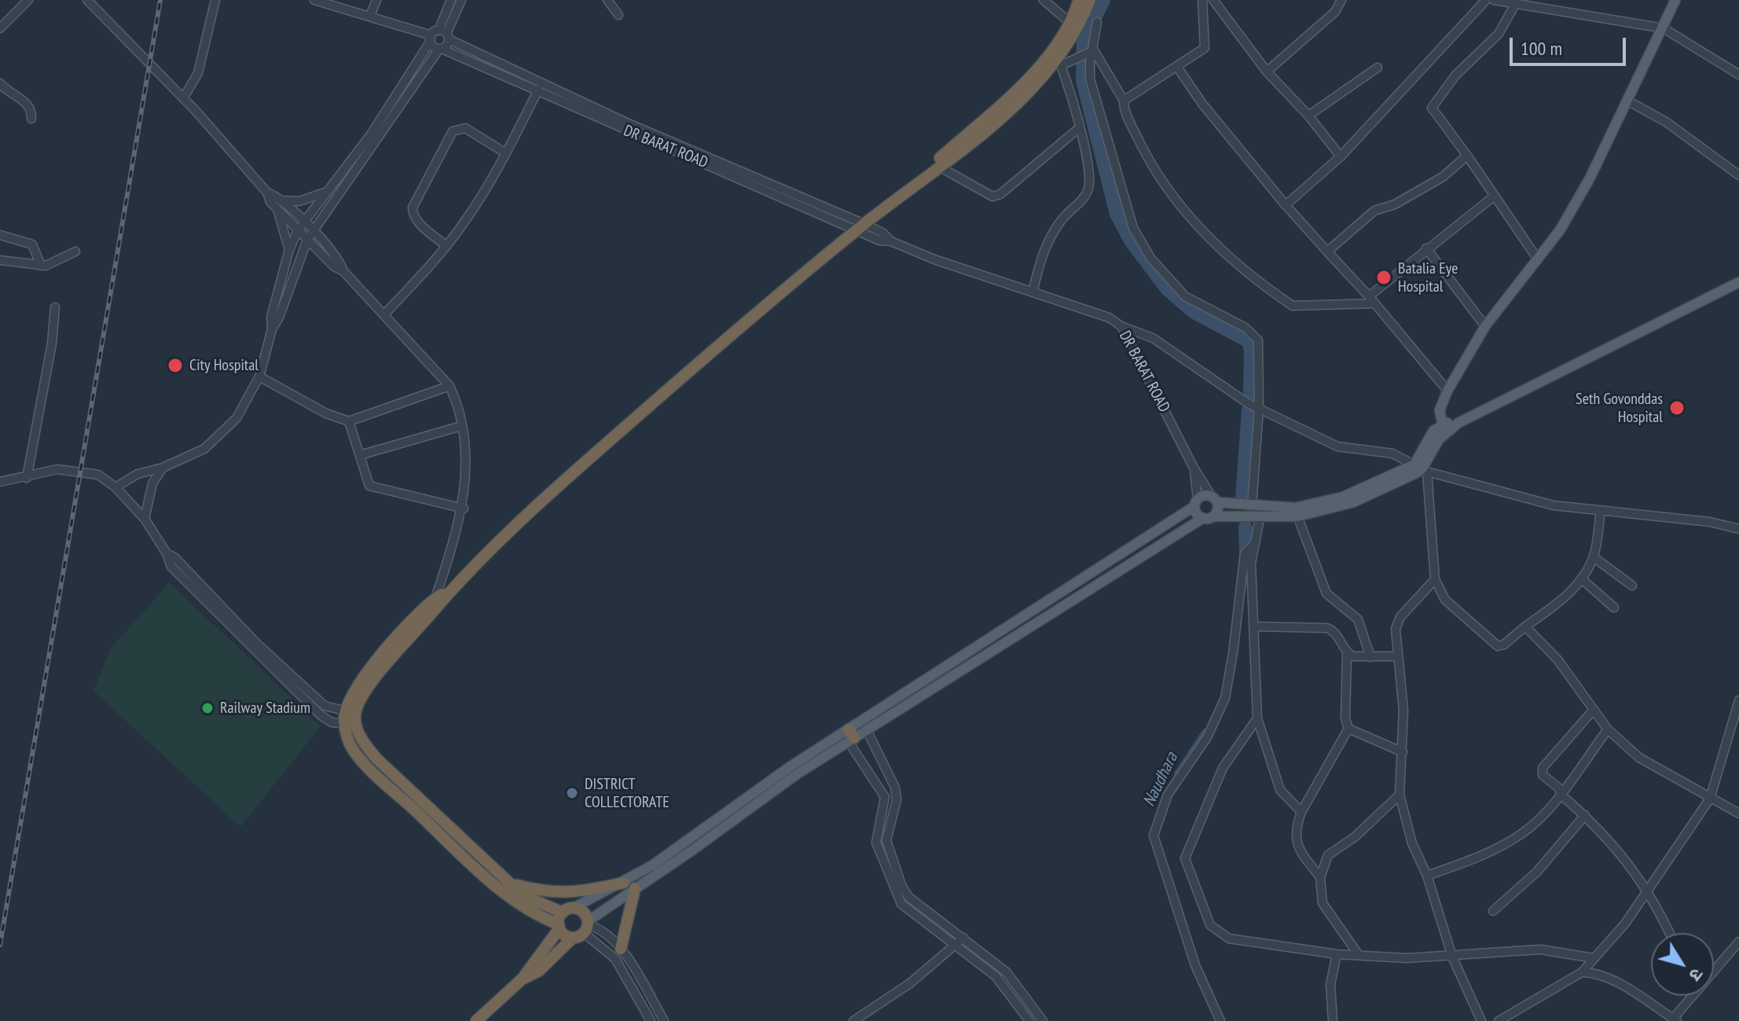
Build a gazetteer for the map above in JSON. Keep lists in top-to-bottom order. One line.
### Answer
{"streets":{"street":["DR BARAT ROAD"]},"water":["Naudhara"],"places":["Batalia Eye Hospital","City Hospital","Seth Govonddas Hospital","Railway Stadium","DISTRICT COLLECTORATE"],"scale_bar":"100 m","north":"bottom right"}
